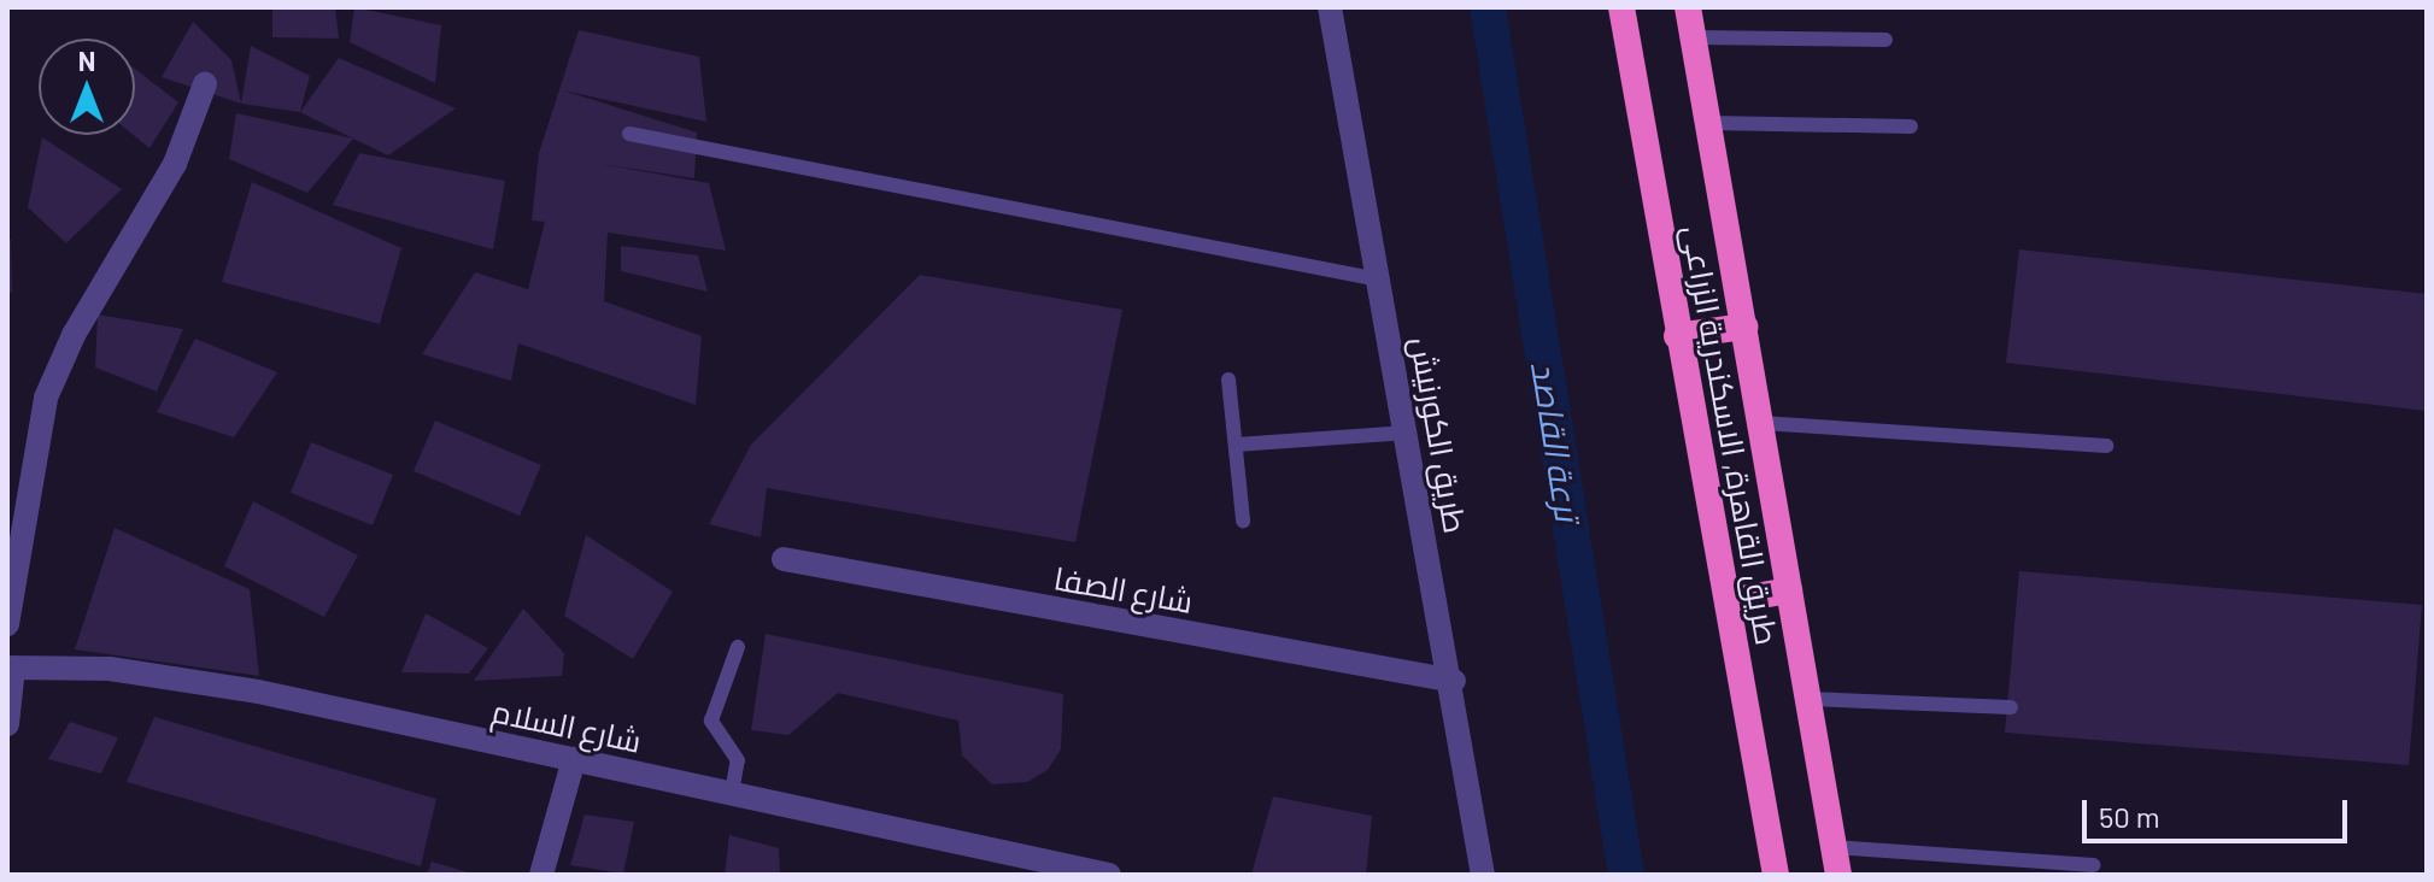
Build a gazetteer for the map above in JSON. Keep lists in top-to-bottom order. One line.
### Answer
{"streets":{"highway":["طريق القاهرة, الاسكندرية الزراعى"],"street":["طريق الكورنيش","شارع الصفا","شارع السلام"]},"crossings":[["طريق الكورنيش","شارع الصفا"]],"water":["ترعة القاصد"],"scale_bar":"50 m","north":"top"}
